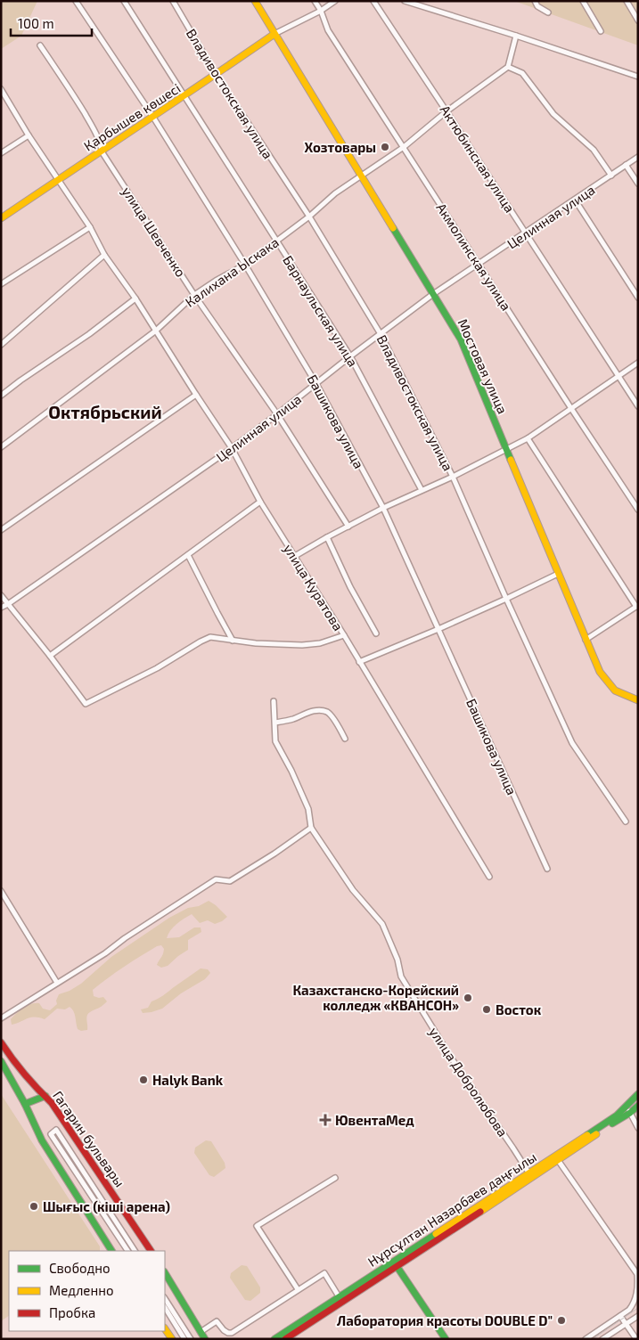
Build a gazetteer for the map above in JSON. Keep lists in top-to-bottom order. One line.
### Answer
{"streets":{"main road":["Қарбышев көшесі","Мостовая улица","Гагарин бульвары","Нұрсұлтан Назарбаев даңғылы"],"street":["Владивостокская улица","Актюбинская улица","Целинная улица","улица Шевченко","Акмолинская улица","Калихана Ыскака","Барнаульская улица","Башикова улица","улица Куратова","улица Добролюбова"]},"crossings":[["Владивостокская улица","Қарбышев көшесі"],["Владивостокская улица","Целинная улица"],["Владивостокская улица","Калихана Ыскака"],["Қарбышев көшесі","улица Шевченко"],["Қарбышев көшесі","Барнаульская улица"],["Қарбышев көшесі","Мостовая улица"],["Қарбышев көшесі","Башикова улица"],["Қарбышев көшесі","улица Куратова"],["Актюбинская улица","Целинная улица"],["Актюбинская улица","Калихана Ыскака"],["Целинная улица","улица Шевченко"],["Целинная улица","Акмолинская улица"],["Целинная улица","Барнаульская улица"],["Целинная улица","Мостовая улица"],["Целинная улица","Башикова улица"],["Целинная улица","улица Куратова"],["улица Шевченко","Калихана Ыскака"],["Акмолинская улица","Калихана Ыскака"],["Калихана Ыскака","Барнаульская улица"],["Калихана Ыскака","Мостовая улица"],["Калихана Ыскака","Башикова улица"],["Калихана Ыскака","улица Куратова"],["улица Добролюбова","Нұрсұлтан Назарбаев даңғылы"]],"districts":["Октябрьский"],"places":{"other":["Хозтовары","Казахстанско-Корейский колледж «КВАНСОН»","Восток","Halyk Bank","Шығыс (кіші арена)","Лаборатория красоты DOUBLE D\""],"health":["ЮвентаМед"]},"legend":["Свободно","Медленно","Пробка"],"scale_bar":"100 m"}
